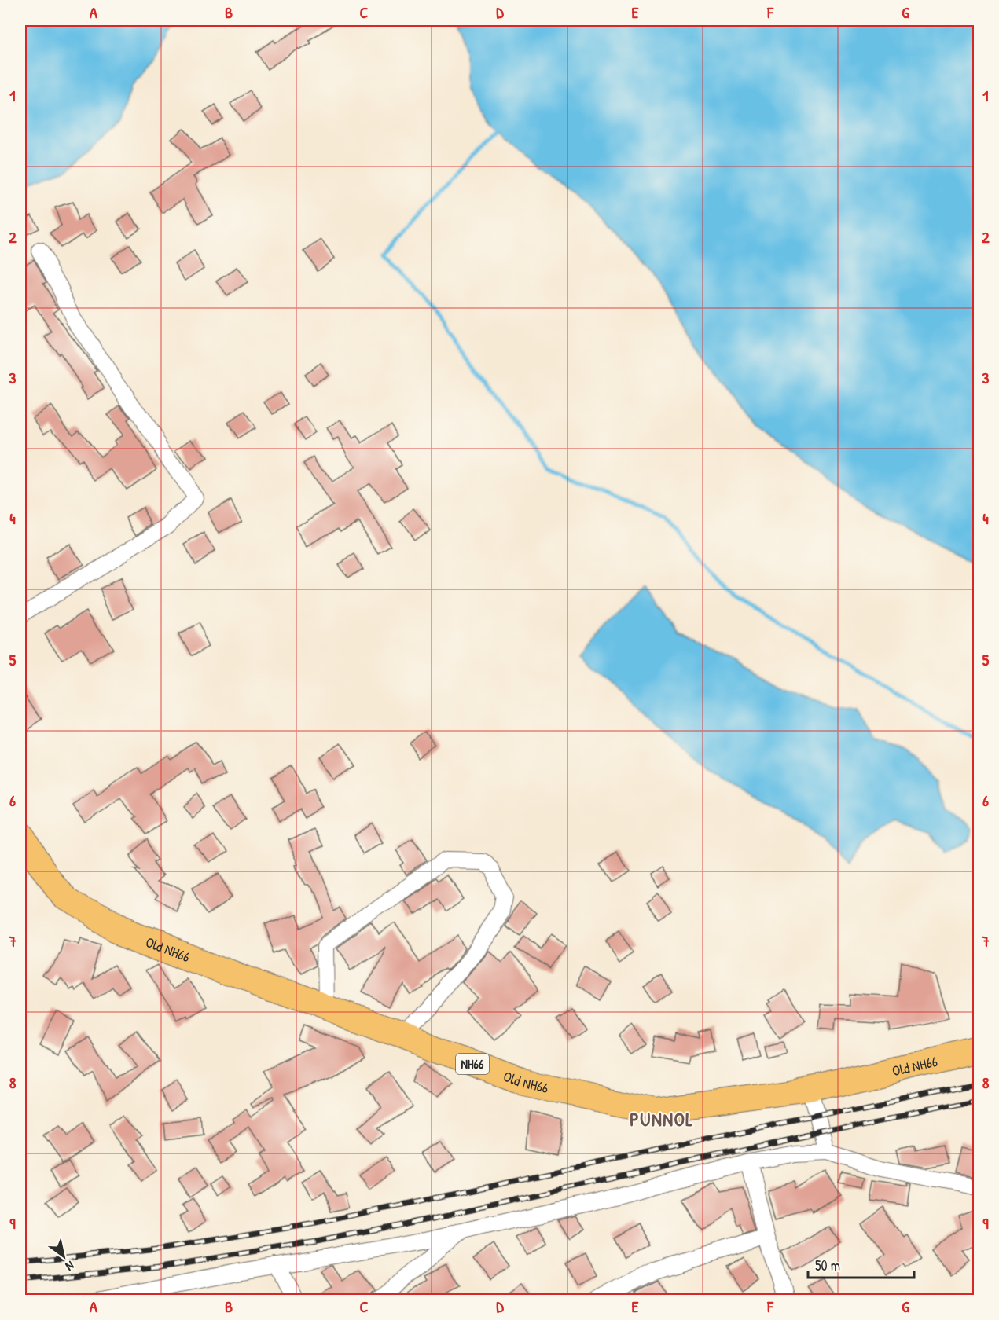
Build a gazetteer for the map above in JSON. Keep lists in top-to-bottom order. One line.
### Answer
{"streets":{"main road":["Old NH66","NH66"]},"districts":["PUNNOL"],"scale_bar":"50 m","north":"bottom right","grid":{"columns":["A","B","C","D","E","F","G"],"rows":["1","2","3","4","5","6","7","8","9"]}}
